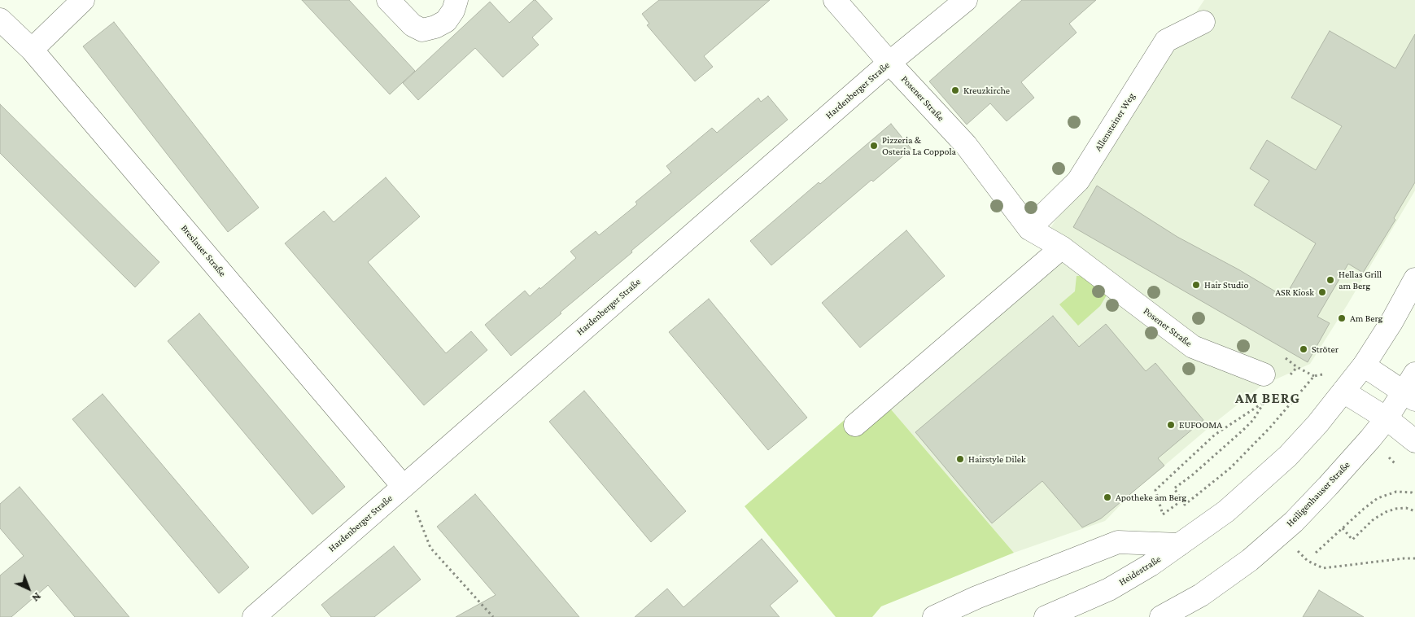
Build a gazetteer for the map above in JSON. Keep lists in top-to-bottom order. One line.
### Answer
{"streets":{"street":["Hardenberger Straße","Posener Straße","Allensteiner Weg","Breslauer Straße","Heiligenhauser Straße","Heidestraße"]},"crossings":[["Hardenberger Straße","Posener Straße"],["Hardenberger Straße","Breslauer Straße"],["Posener Straße","Allensteiner Weg"]],"districts":["AM BERG"],"places":["Kreuzkirche","Pizzeria & Osteria La Coppola","Hellas Grill am Berg","Hair Studio","ASR Kiosk","Am Berg","Ströter","EUFOOMA","Hairstyle Dilek","Apotheke am Berg"],"north":"bottom right"}
